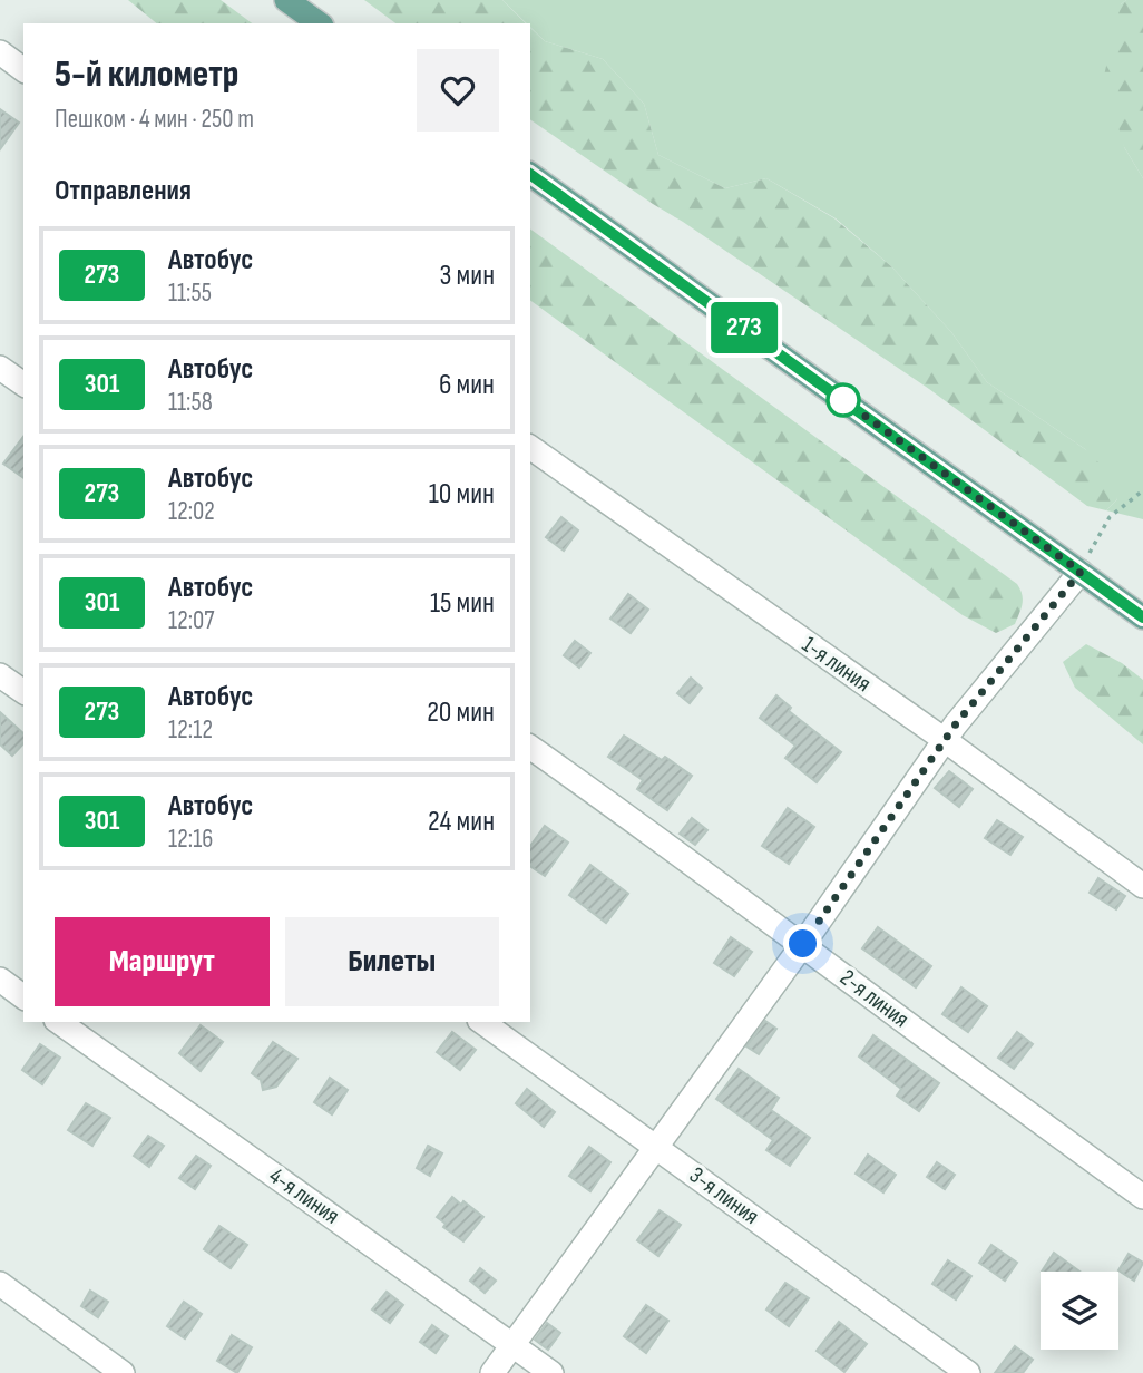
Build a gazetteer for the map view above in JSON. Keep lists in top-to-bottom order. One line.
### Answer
{"streets":{"street":["1-я линия","2-я линия","4-я линия","3-я линия"]},"lines":["bus line 273"],"page":{"on_map":"273","heading":[["5-й километр","Пешком · 4 мин · 250 m"],"Отправления"],"list":[{"mark":"273","name":"Автобус","note":"11:55","value":"3 мин"},{"mark":"301","name":"Автобус","note":"11:58","value":"6 мин"},{"mark":"273","name":"Автобус","note":"12:02","value":"10 мин"},{"mark":"301","name":"Автобус","note":"12:07","value":"15 мин"},{"mark":"273","name":"Автобус","note":"12:12","value":"20 мин"},{"mark":"301","name":"Автобус","note":"12:16","value":"24 мин"}],"buttons":["Маршрут","Билеты"]}}
